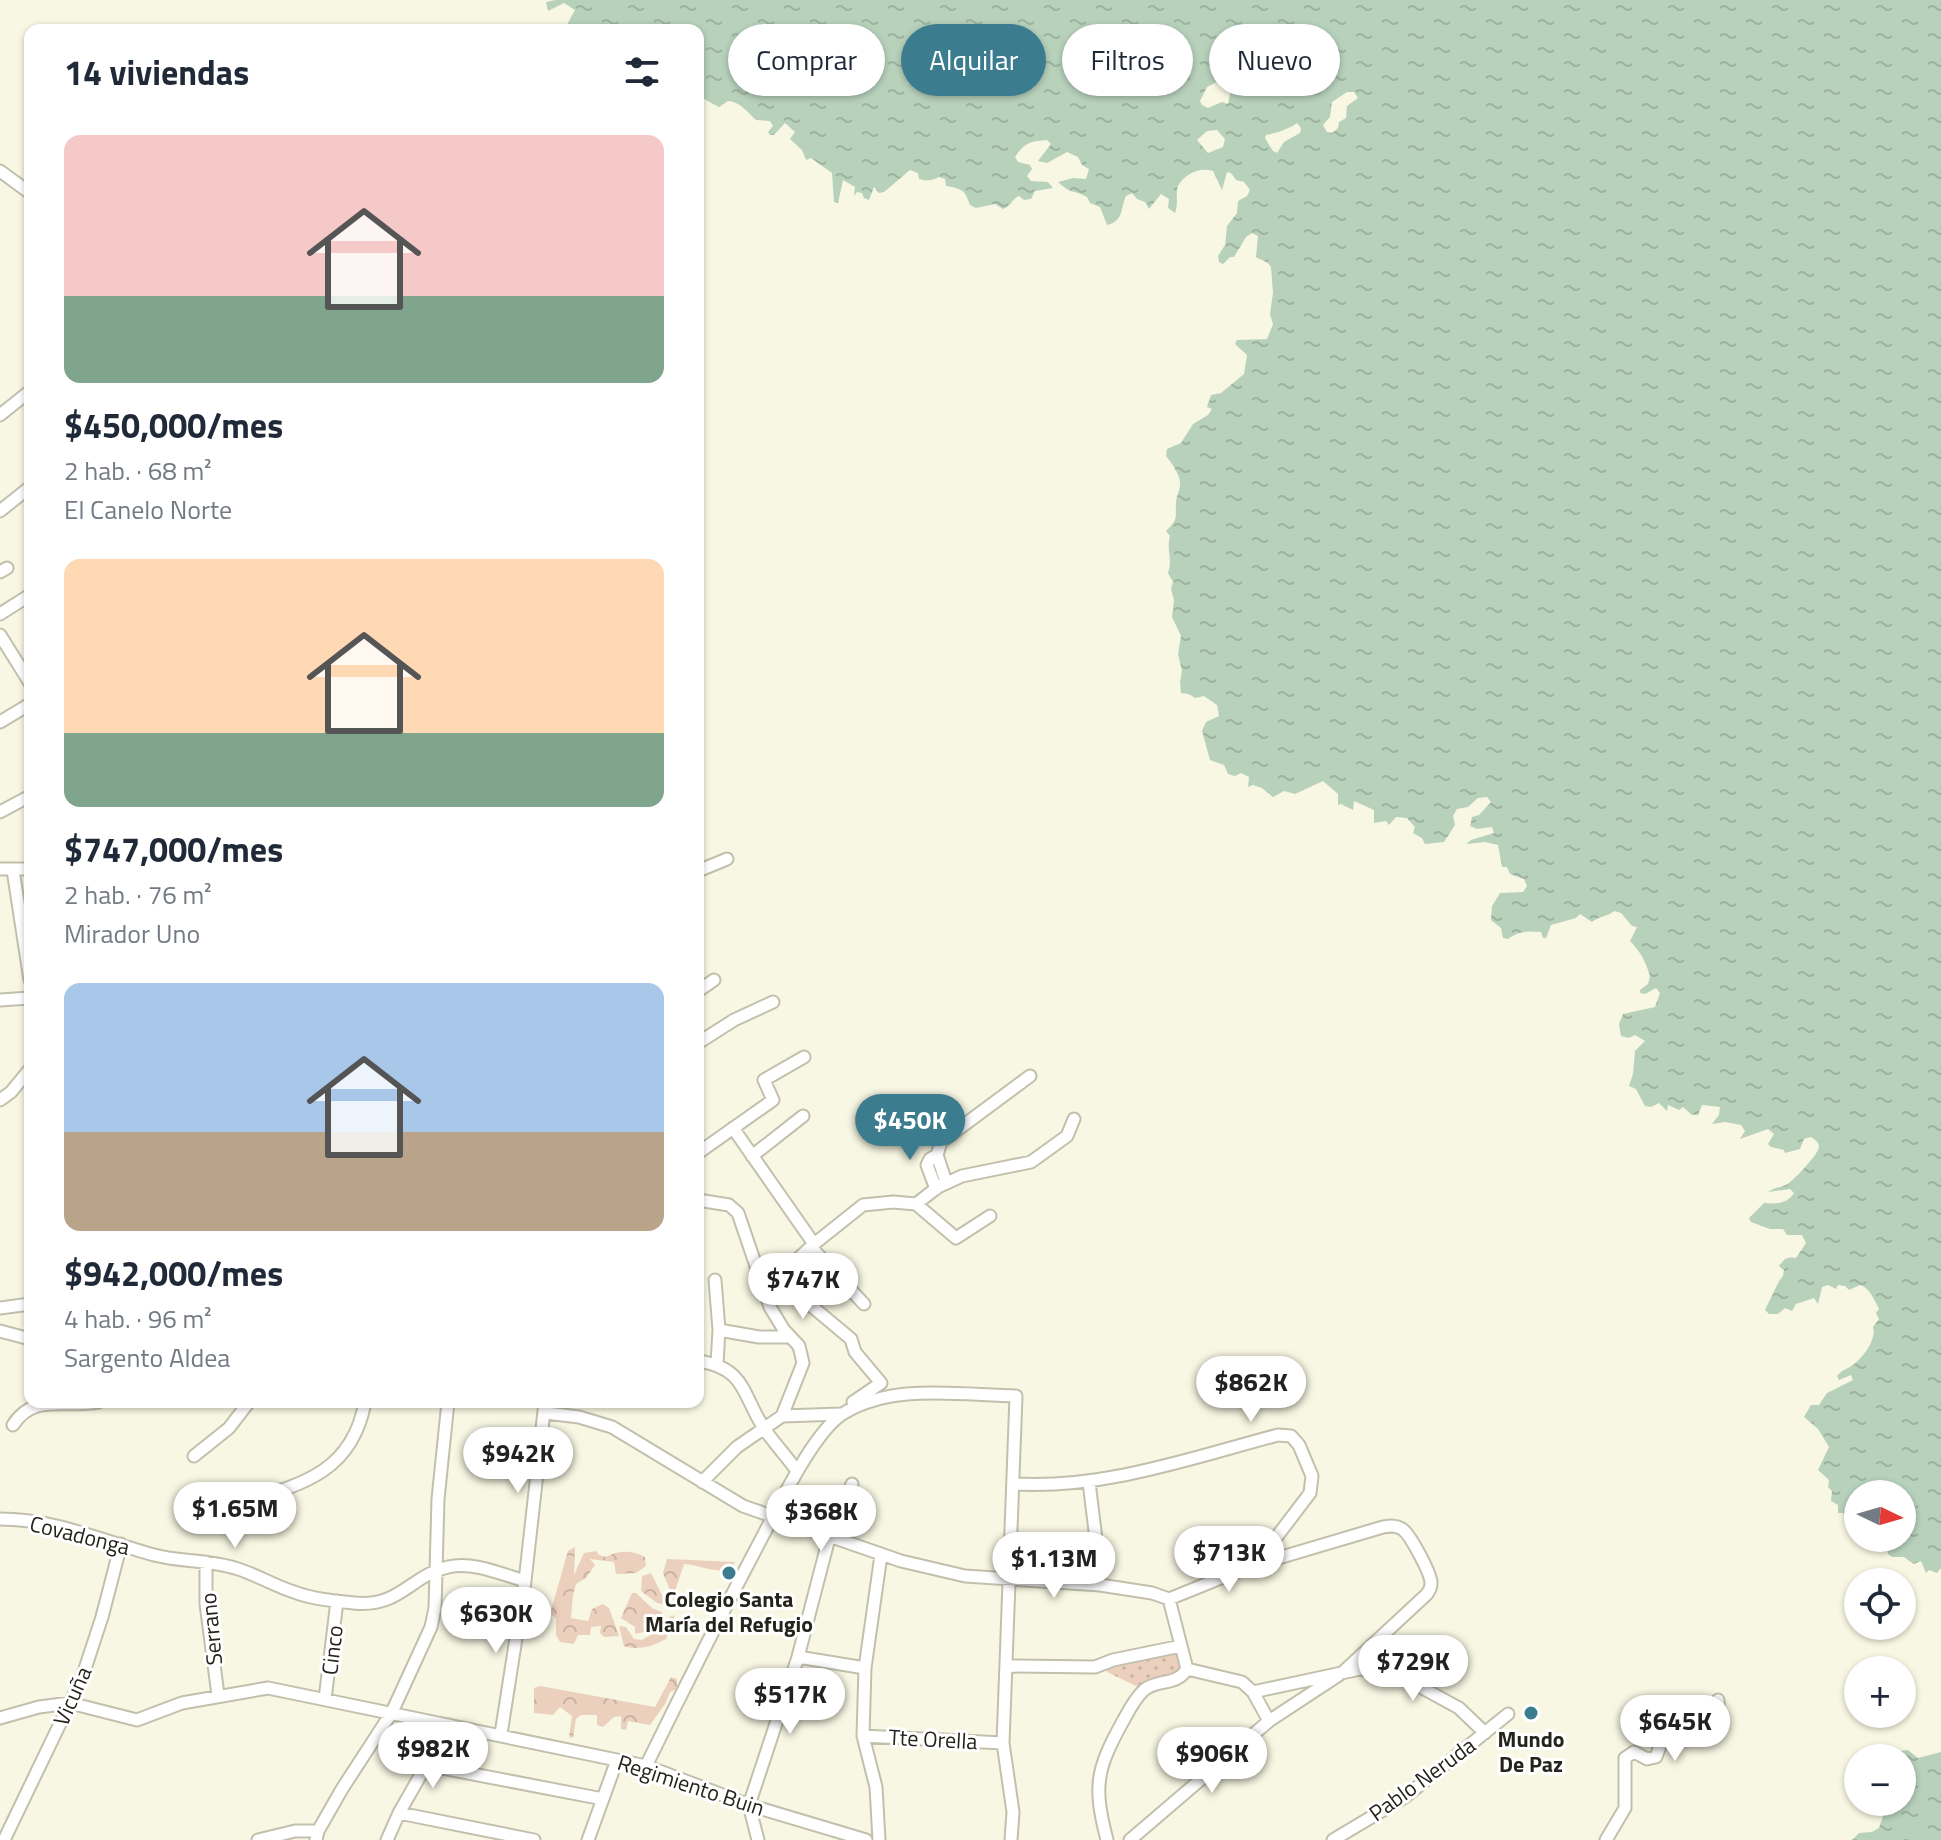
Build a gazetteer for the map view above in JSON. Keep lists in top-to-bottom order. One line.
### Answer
{"streets":{"street":["Covadonga","Serrano","Cinco","Vicuña","Tte Orella","Pablo Neruda","Regimiento Buin"]},"crossings":[["Covadonga","Serrano"],["Covadonga","Cinco"],["Covadonga","Vicuña"],["Serrano","Regimiento Buin"],["Cinco","Regimiento Buin"],["Vicuña","Regimiento Buin"]],"places":["Colegio Santa María del Refugio","Mundo De Paz"],"north":"right","page":{"chip":["Comprar","Alquilar","Filtros","Nuevo"],"heading":"14 viviendas","list":[{"name":"$450,000/mes","note":"2 hab. · 68 m² · El Canelo Norte"},{"name":"$747,000/mes","note":"2 hab. · 76 m² · Mirador Uno"},{"name":"$942,000/mes","note":"4 hab. · 96 m² · Sargento Aldea"}],"price":["$450K","$747K","$862K","$942K","$1.65M","$368K","$713K","$1.13M","$630K","$729K","$517K","$645K","$982K","$906K"],"map_buttons":["+","−"]}}
